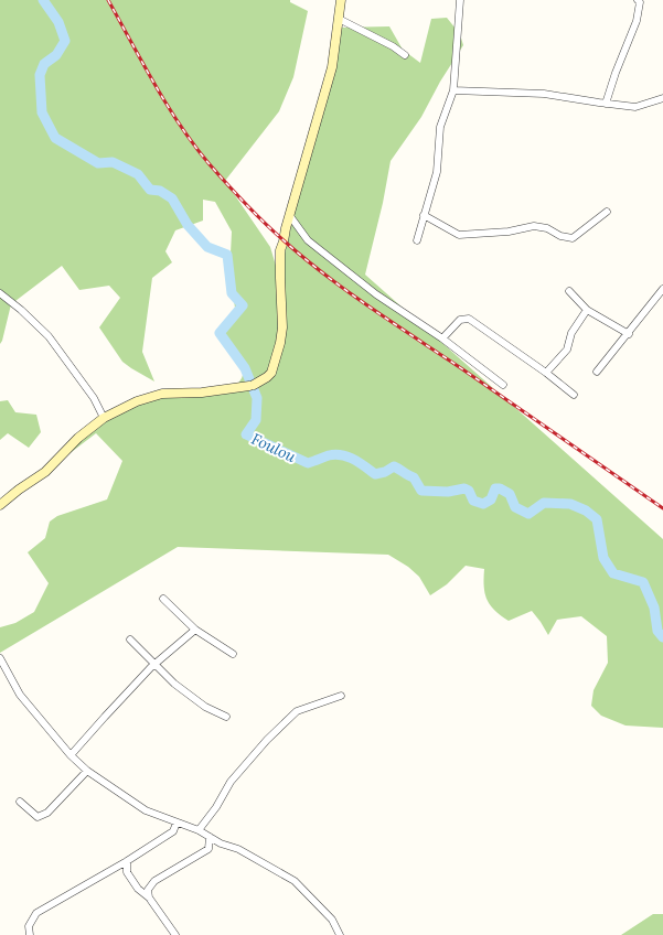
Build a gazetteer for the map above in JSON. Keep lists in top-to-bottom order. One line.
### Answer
{"water":["Foulou"]}
